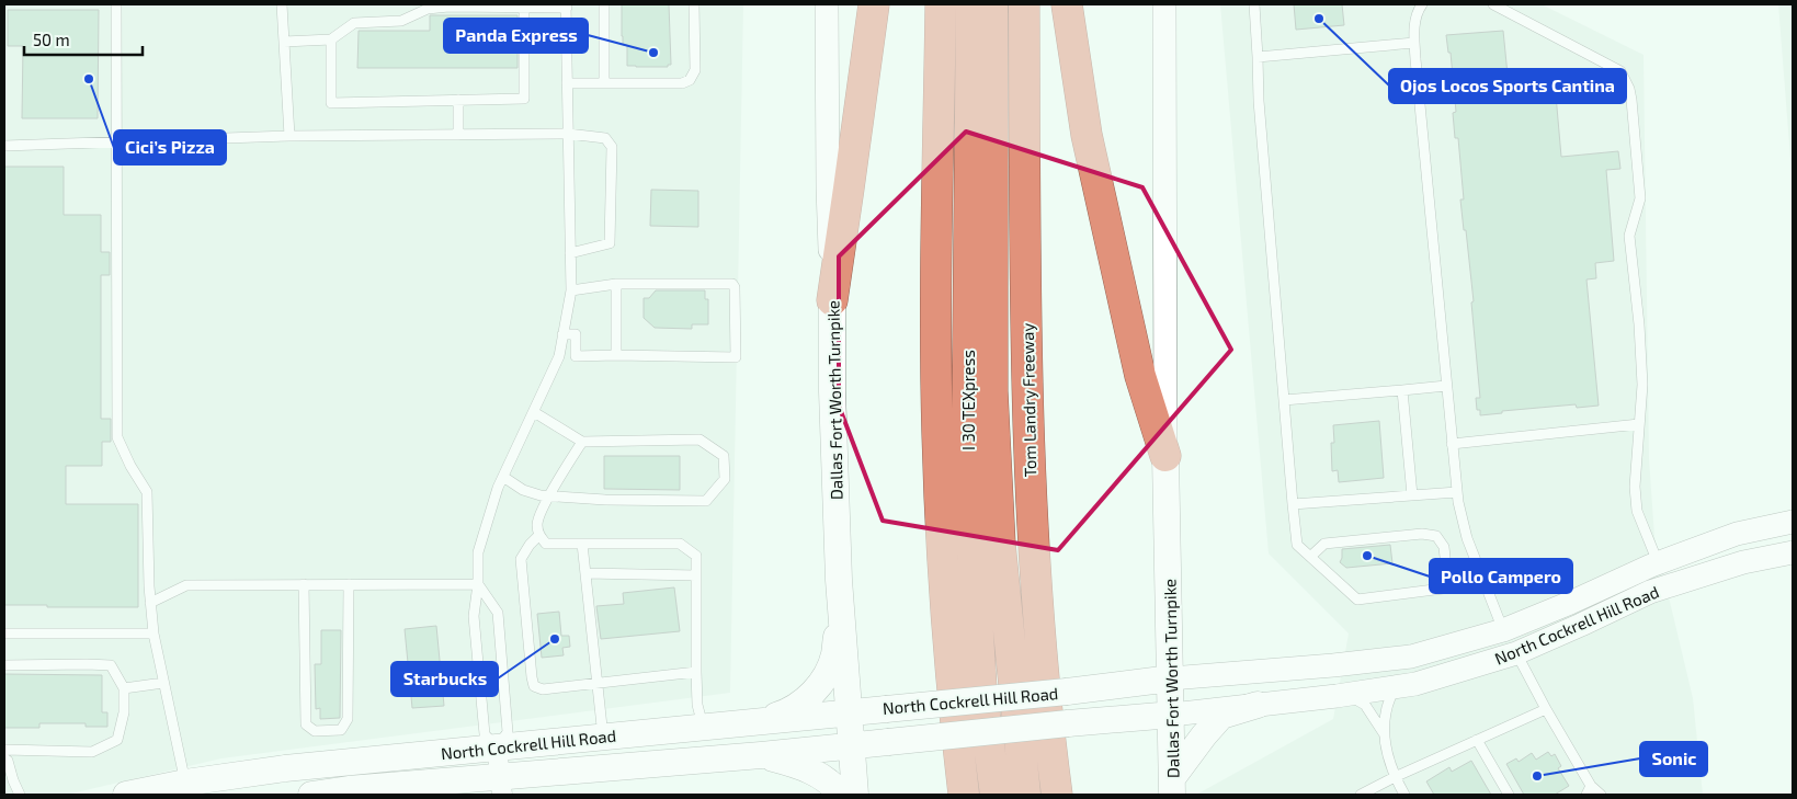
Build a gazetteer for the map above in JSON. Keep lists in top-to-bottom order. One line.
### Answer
{"streets":{"highway":["I 30 TEXpress","Tom Landry Freeway"],"main road":["Dallas Fort Worth Turnpike","North Cockrell Hill Road"]},"crossings":[["Dallas Fort Worth Turnpike","North Cockrell Hill Road"]],"places":["Ojos Locos Sports Cantina","Panda Express","Cici’s Pizza","Pollo Campero","Starbucks","Sonic"],"scale_bar":"50 m"}
